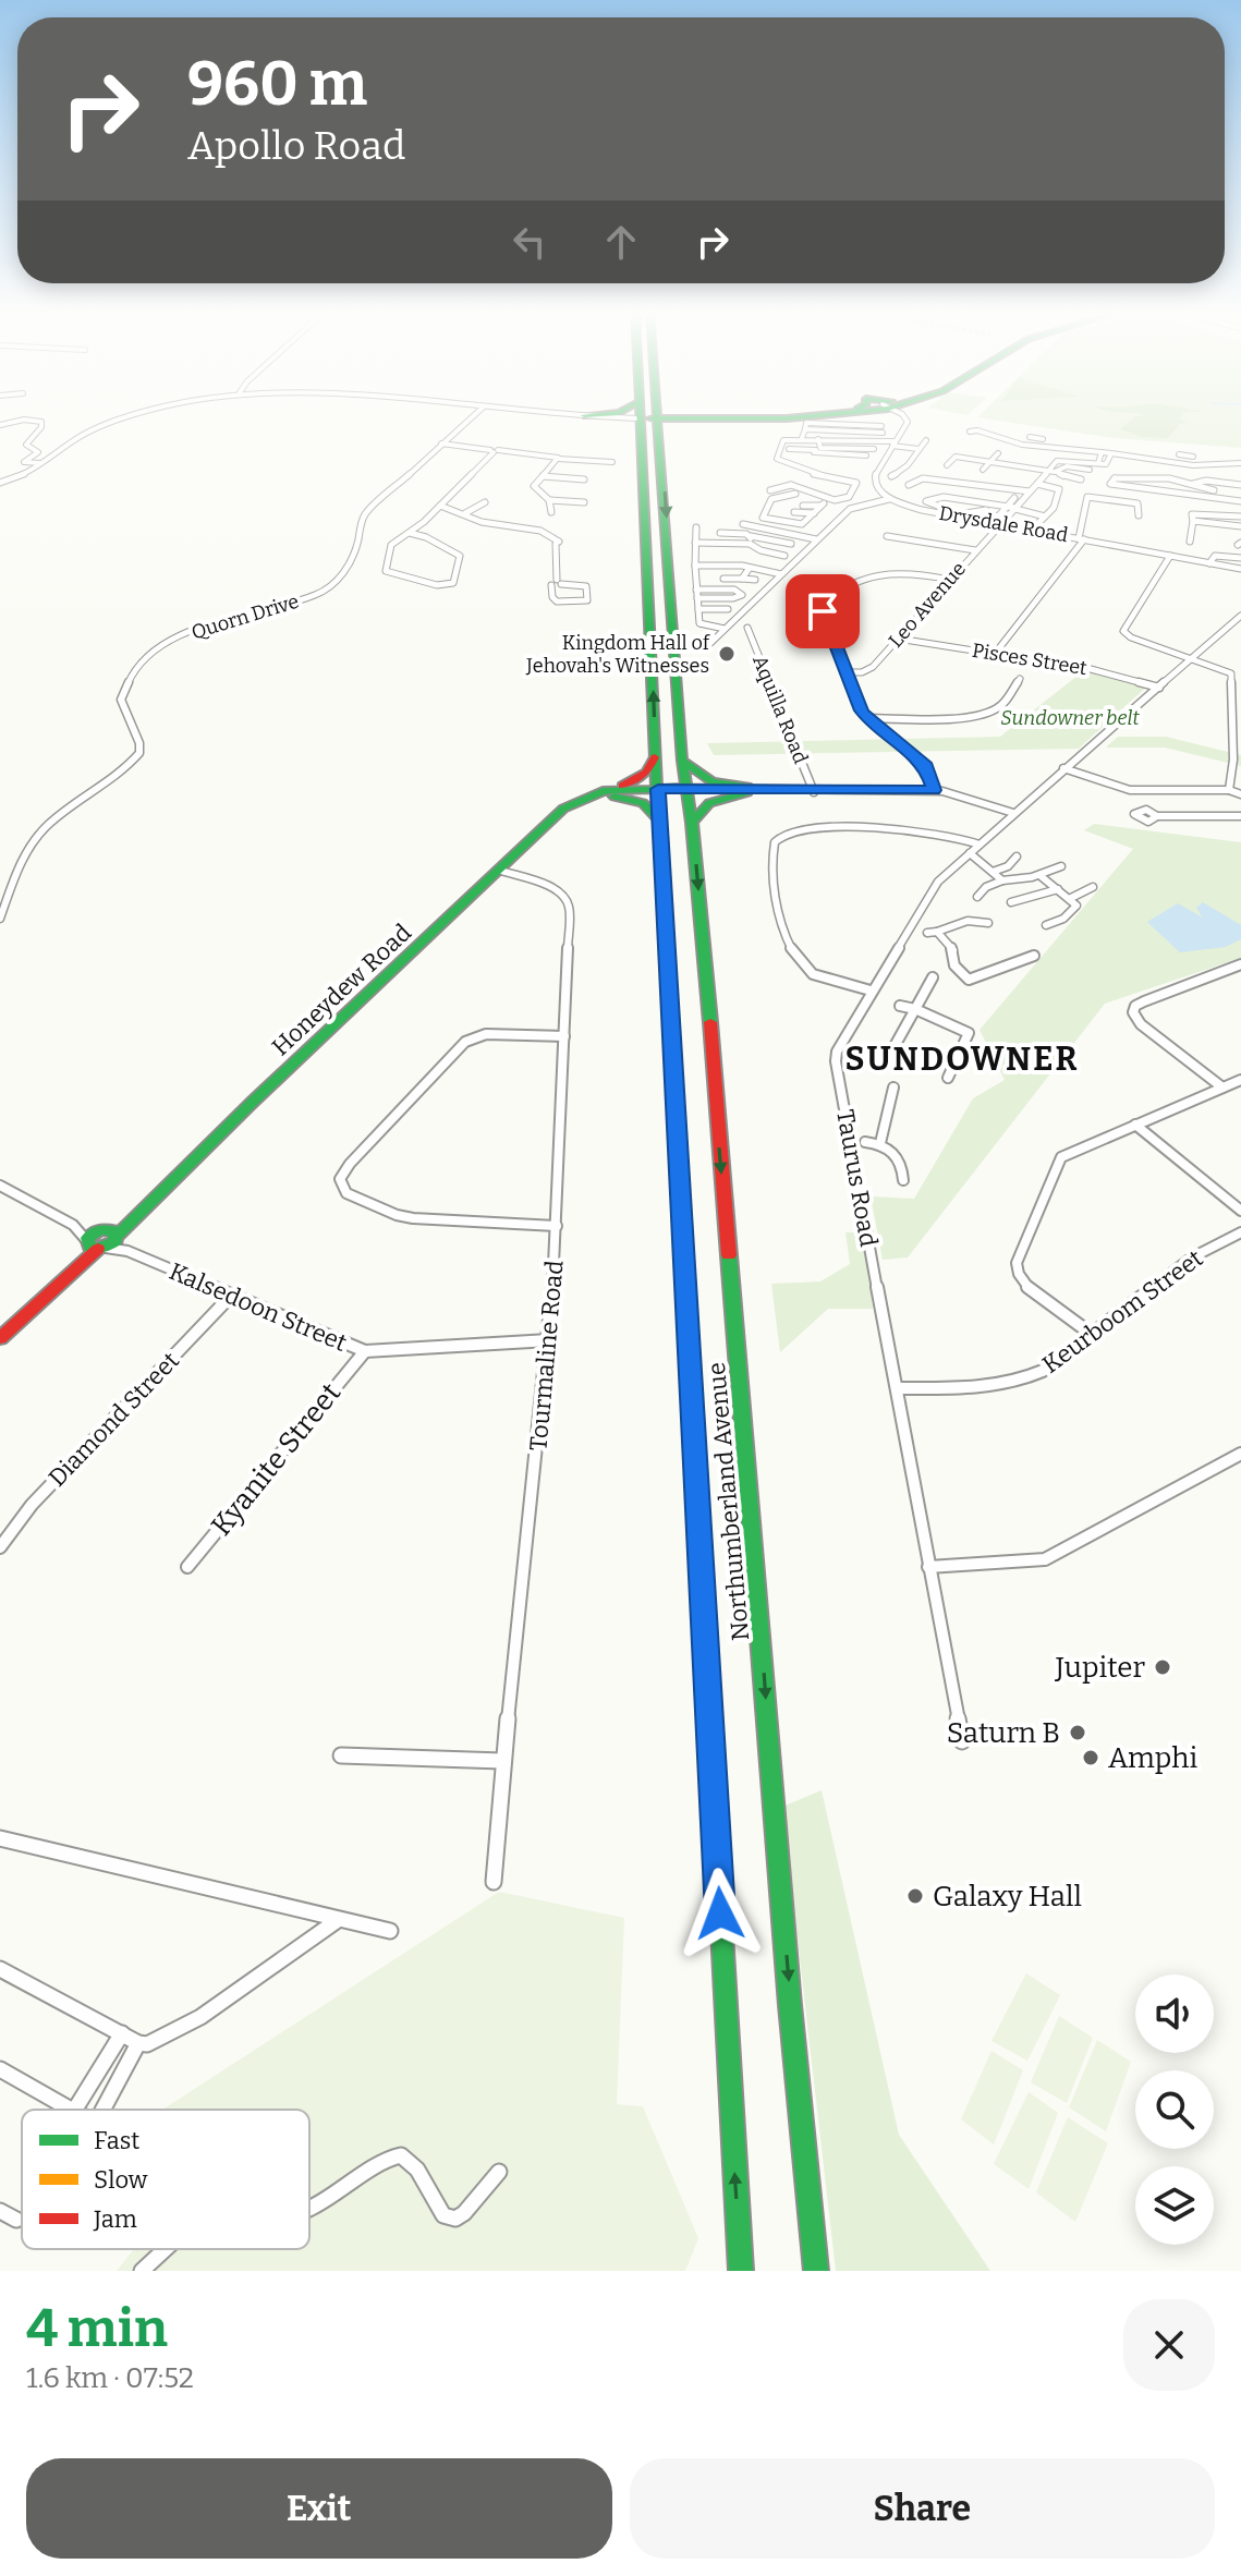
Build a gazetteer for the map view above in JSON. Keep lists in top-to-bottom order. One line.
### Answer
{"streets":{"main road":["Honeydew Road","Northumberland Avenue"],"street":["Drysdale Road","Leo Avenue","Quorn Drive","Pisces Street","Aquilla Road","Taurus Road","Kalsedoon Street","Keurboom Street","Tourmaline Road","Diamond Street","Kyanite Street"]},"crossings":[["Drysdale Road","Leo Avenue"],["Leo Avenue","Pisces Street"],["Pisces Street","Taurus Road"],["Honeydew Road","Kalsedoon Street"],["Honeydew Road","Tourmaline Road"],["Honeydew Road","Northumberland Avenue"],["Taurus Road","Keurboom Street"],["Kalsedoon Street","Tourmaline Road"],["Kalsedoon Street","Diamond Street"],["Kalsedoon Street","Kyanite Street"]],"districts":["SUNDOWNER"],"parks":["Sundowner belt"],"places":["Kingdom Hall of Jehovah's Witnesses","Jupiter","Saturn B","Amphi","Galaxy Hall"],"legend":["Fast","Slow","Jam"],"page":{"turn":["960 m","Apollo Road"],"heading":["4 min","1.6 km · 07:52"],"buttons":["Exit","Share"]}}
